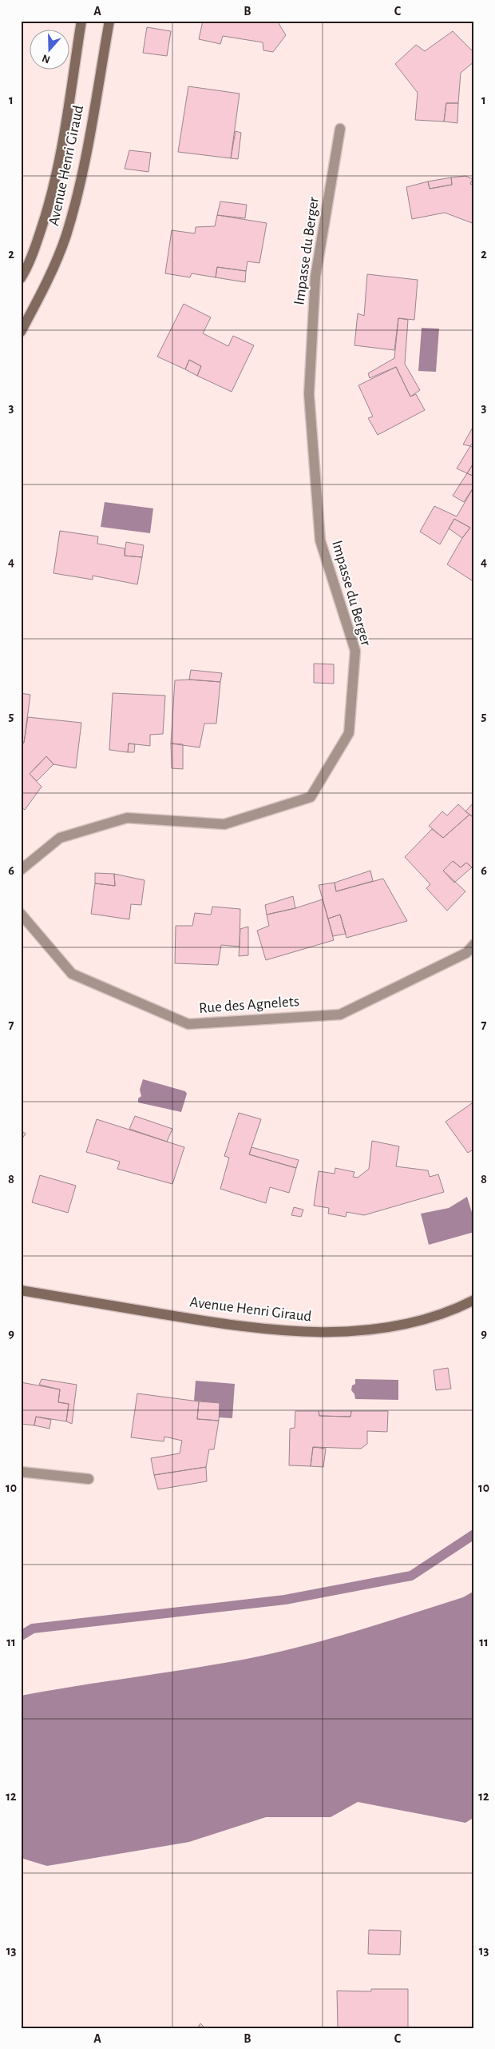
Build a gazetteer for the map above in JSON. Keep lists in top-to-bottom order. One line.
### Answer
{"streets":{"street":["Avenue Henri Giraud","Impasse du Berger","Rue des Agnelets"]},"north":"bottom","grid":{"columns":["A","B","C"],"rows":["1","2","3","4","5","6","7","8","9","10","11","12","13"]}}
